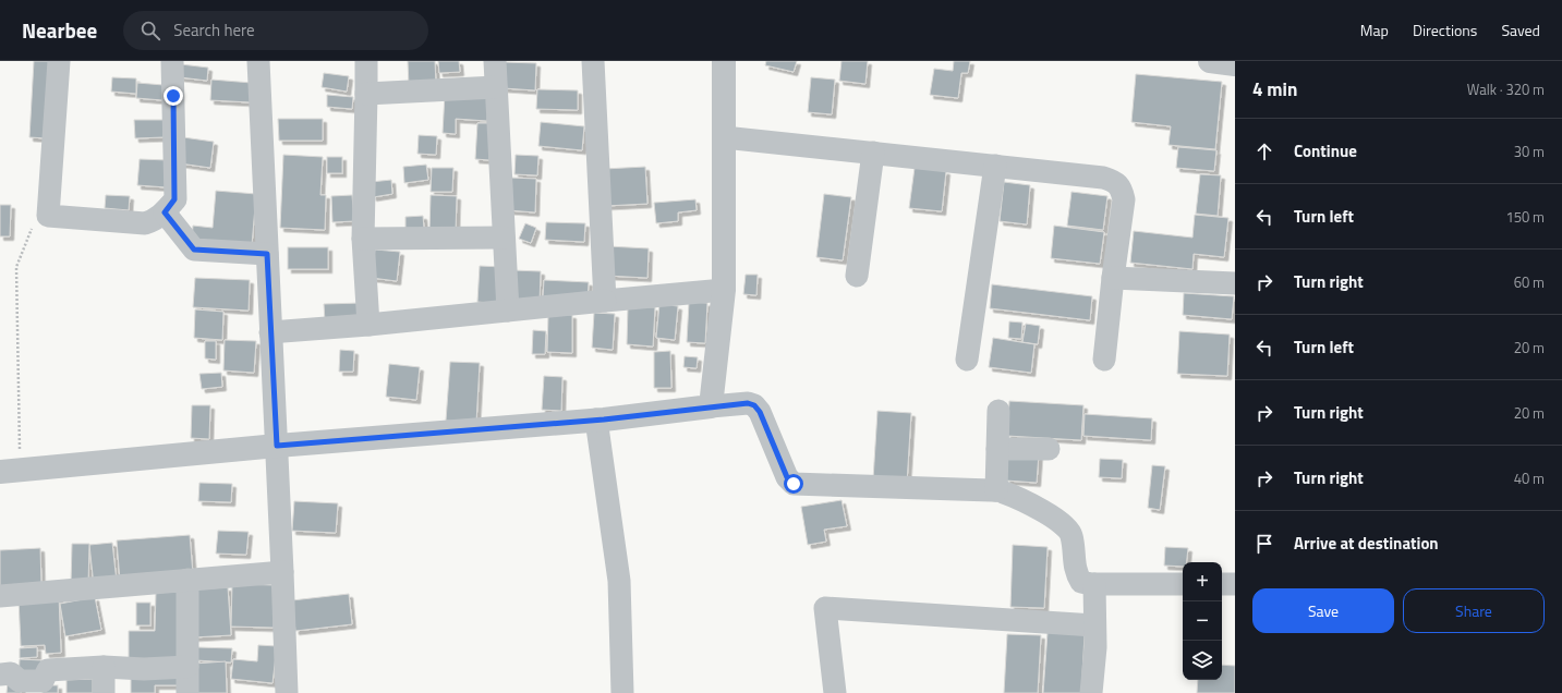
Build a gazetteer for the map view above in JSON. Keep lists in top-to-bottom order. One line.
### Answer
{"page":{"header":"Nearbee","search":"Search here","nav":["Map","Directions","Saved"],"heading":["4 min","Walk · 320 m"],"list":[["Continue","30 m"],["Turn left","150 m"],["Turn right","60 m"],["Turn left","20 m"],["Turn right","20 m"],["Turn right","40 m"],"Arrive at destination"],"map_buttons":["+","−"],"buttons":["Save","Share"]}}
